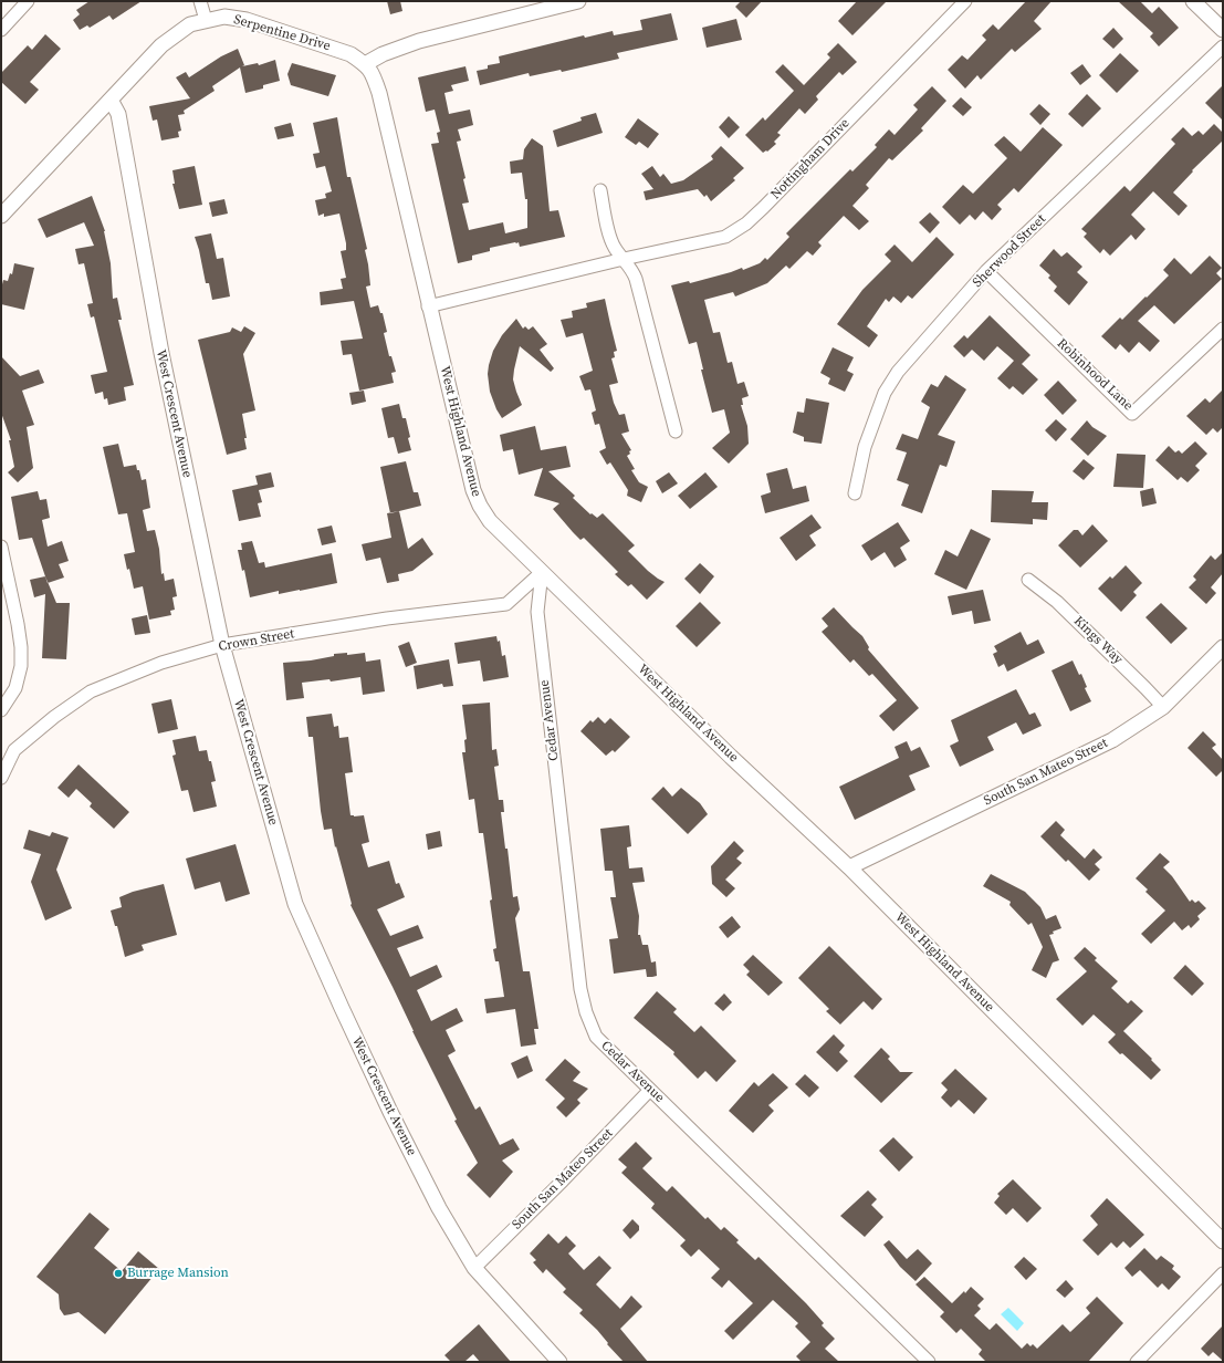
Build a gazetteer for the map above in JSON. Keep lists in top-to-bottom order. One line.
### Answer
{"streets":{"street":["Serpentine Drive","Nottingham Drive","Sherwood Street","Robinhood Lane","West Crescent Avenue","West Highland Avenue","Crown Street","Kings Way","Cedar Avenue","South San Mateo Street"]},"crossings":[["Serpentine Drive","West Crescent Avenue"],["Serpentine Drive","West Highland Avenue"],["Nottingham Drive","West Highland Avenue"],["Sherwood Street","Robinhood Lane"],["West Crescent Avenue","Crown Street"],["West Crescent Avenue","South San Mateo Street"],["West Highland Avenue","Crown Street"],["West Highland Avenue","Cedar Avenue"],["West Highland Avenue","South San Mateo Street"],["Crown Street","Cedar Avenue"],["Kings Way","South San Mateo Street"],["Cedar Avenue","South San Mateo Street"]],"places":["Burrage Mansion"]}
